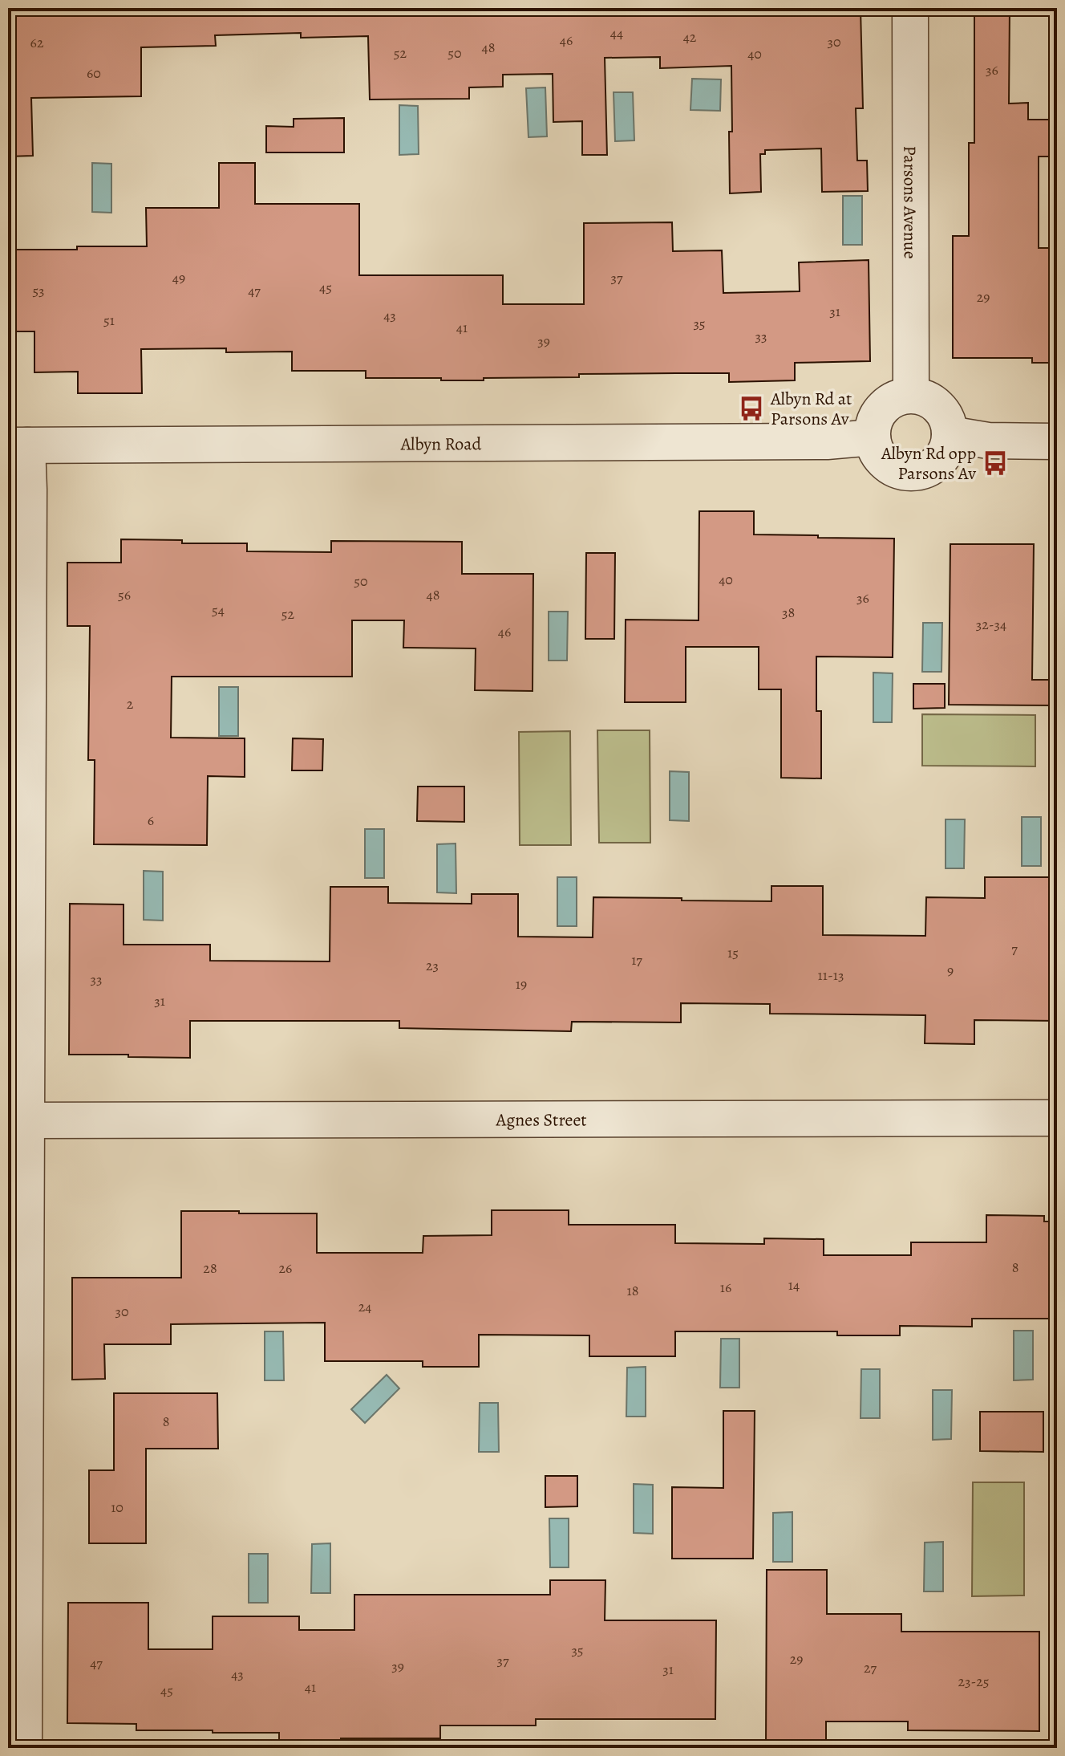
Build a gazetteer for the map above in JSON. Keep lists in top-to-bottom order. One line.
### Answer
{"streets":{"street":["Parsons Avenue","Albyn Road","Agnes Street"]},"crossings":[["Parsons Avenue","Albyn Road"]],"places":{"bus stop":["Albyn Rd at Parsons Av","Albyn Rd opp Parsons Av"]},"house_numbers":["44","42","46","30","62","48","52","50","40","36","60","49","37","45","53","47","29","31","43","51","35","41","33","39","40","50","56","48","36","54","38","52","32-34","46","2","6","7","15","17","23","9","11-13","33","19","31","8","28","26","14","16","18","24","30","8","10","35","29","37","47","39","27","31","43","23-25","41","45"]}
